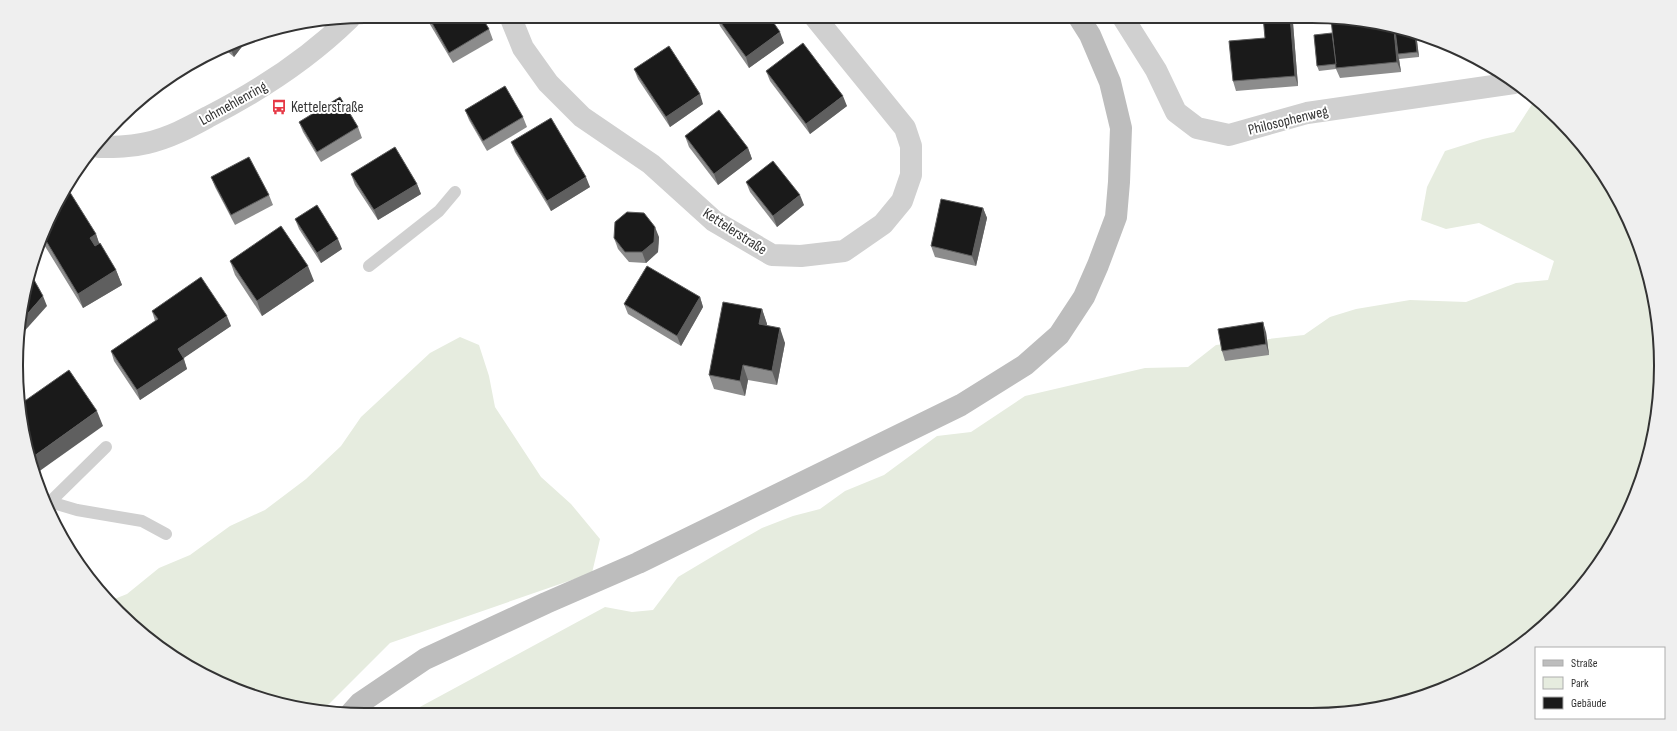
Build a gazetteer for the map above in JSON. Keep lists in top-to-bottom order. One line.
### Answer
{"streets":{"street":["Lohmehlenring","Philosophenweg","Kettelerstraße"]},"places":{"bus stop":["Kettelerstraße"]},"legend":["Straße","Park","Gebäude"]}
